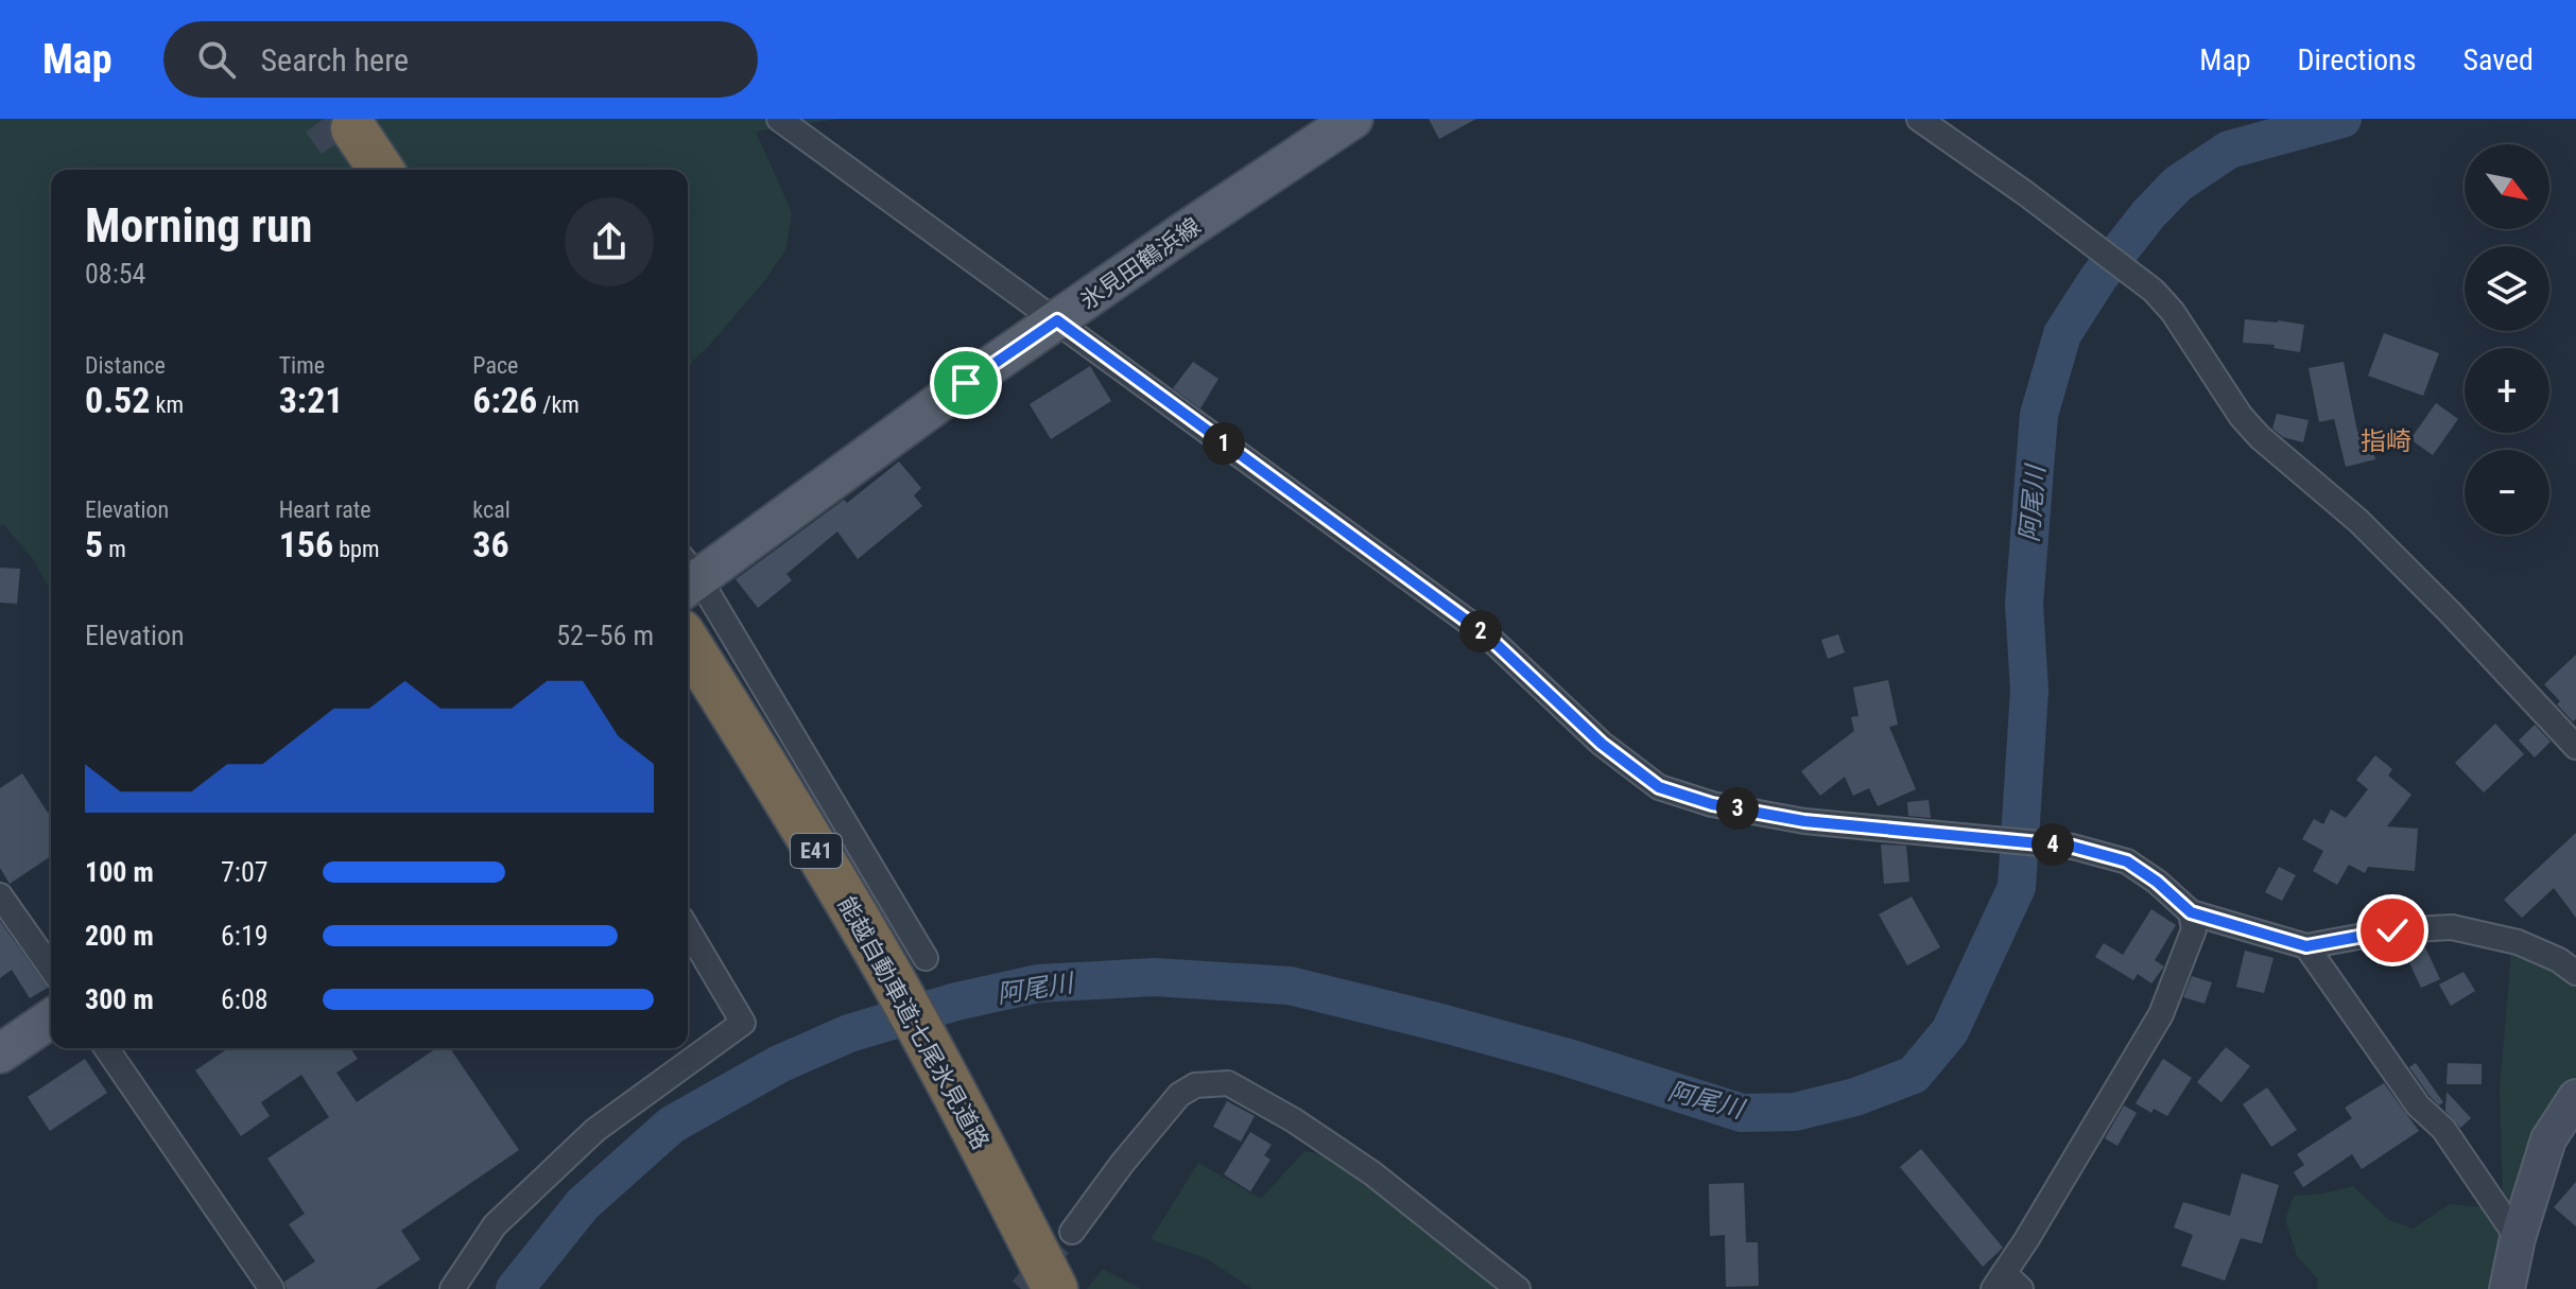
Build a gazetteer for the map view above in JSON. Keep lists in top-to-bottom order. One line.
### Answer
{"streets":{"highway":["E41","能越自動車道;七尾氷見道路"],"main road":["氷見田鶴浜線"]},"districts":["指崎"],"water":["阿尾川"],"north":"bottom right","page":{"header":"Map","search":"Search here","nav":["Map","Directions","Saved"],"map_buttons":["+","−"],"heading":["Morning run","08:54"],"stats":[["Distance","0.52 km"],["Time","3:21"],["Pace","6:26 /km"],["Elevation","5 m"],["Heart rate","156 bpm"],["kcal","36"]],"pins":["1","2","3","4"],"chart":["Elevation","52–56 m"],"list":[{"name":"100 m","note":"7:07"},{"name":"200 m","note":"6:19"},{"name":"300 m","note":"6:08"}]}}
